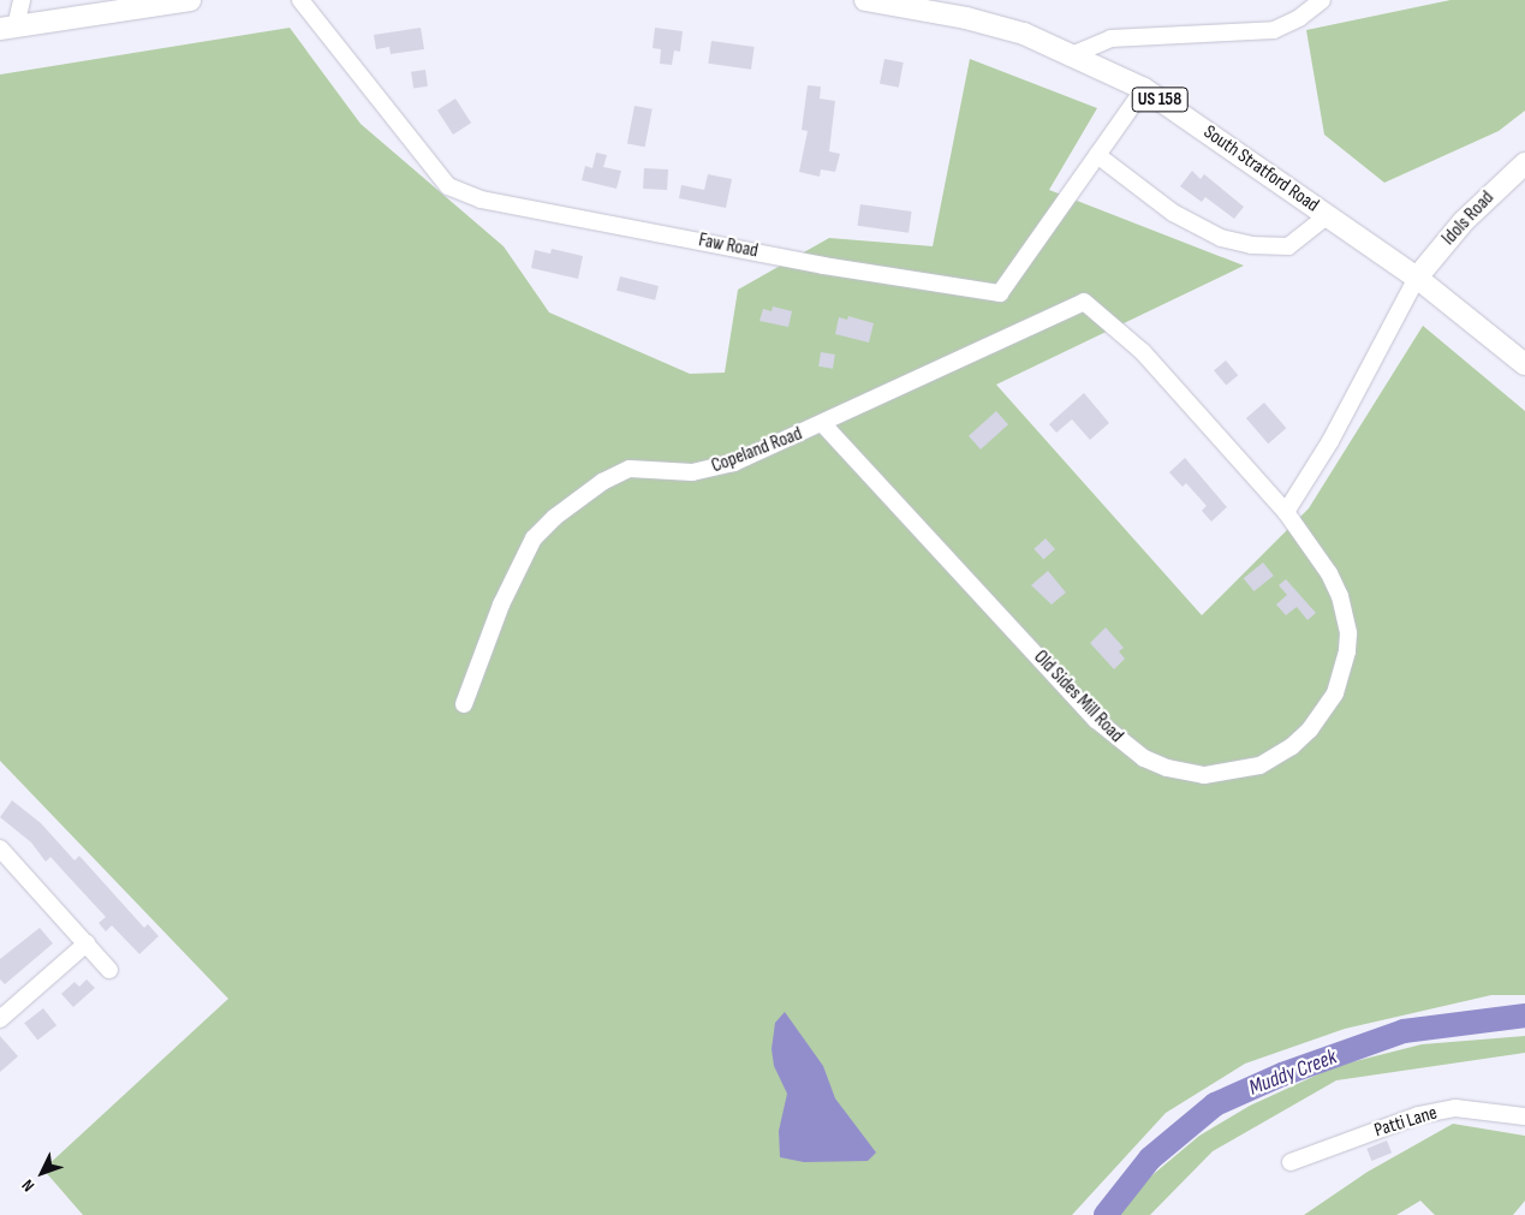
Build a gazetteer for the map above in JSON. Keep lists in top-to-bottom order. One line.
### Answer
{"streets":{"main road":["US 158","South Stratford Road","Idols Road"],"street":["Faw Road","Copeland Road","Old Sides Mill Road","Patti Lane"]},"crossings":[["South Stratford Road","Idols Road"],["South Stratford Road","Faw Road"],["Copeland Road","Old Sides Mill Road"]],"water":["Muddy Creek"],"north":"bottom left"}
